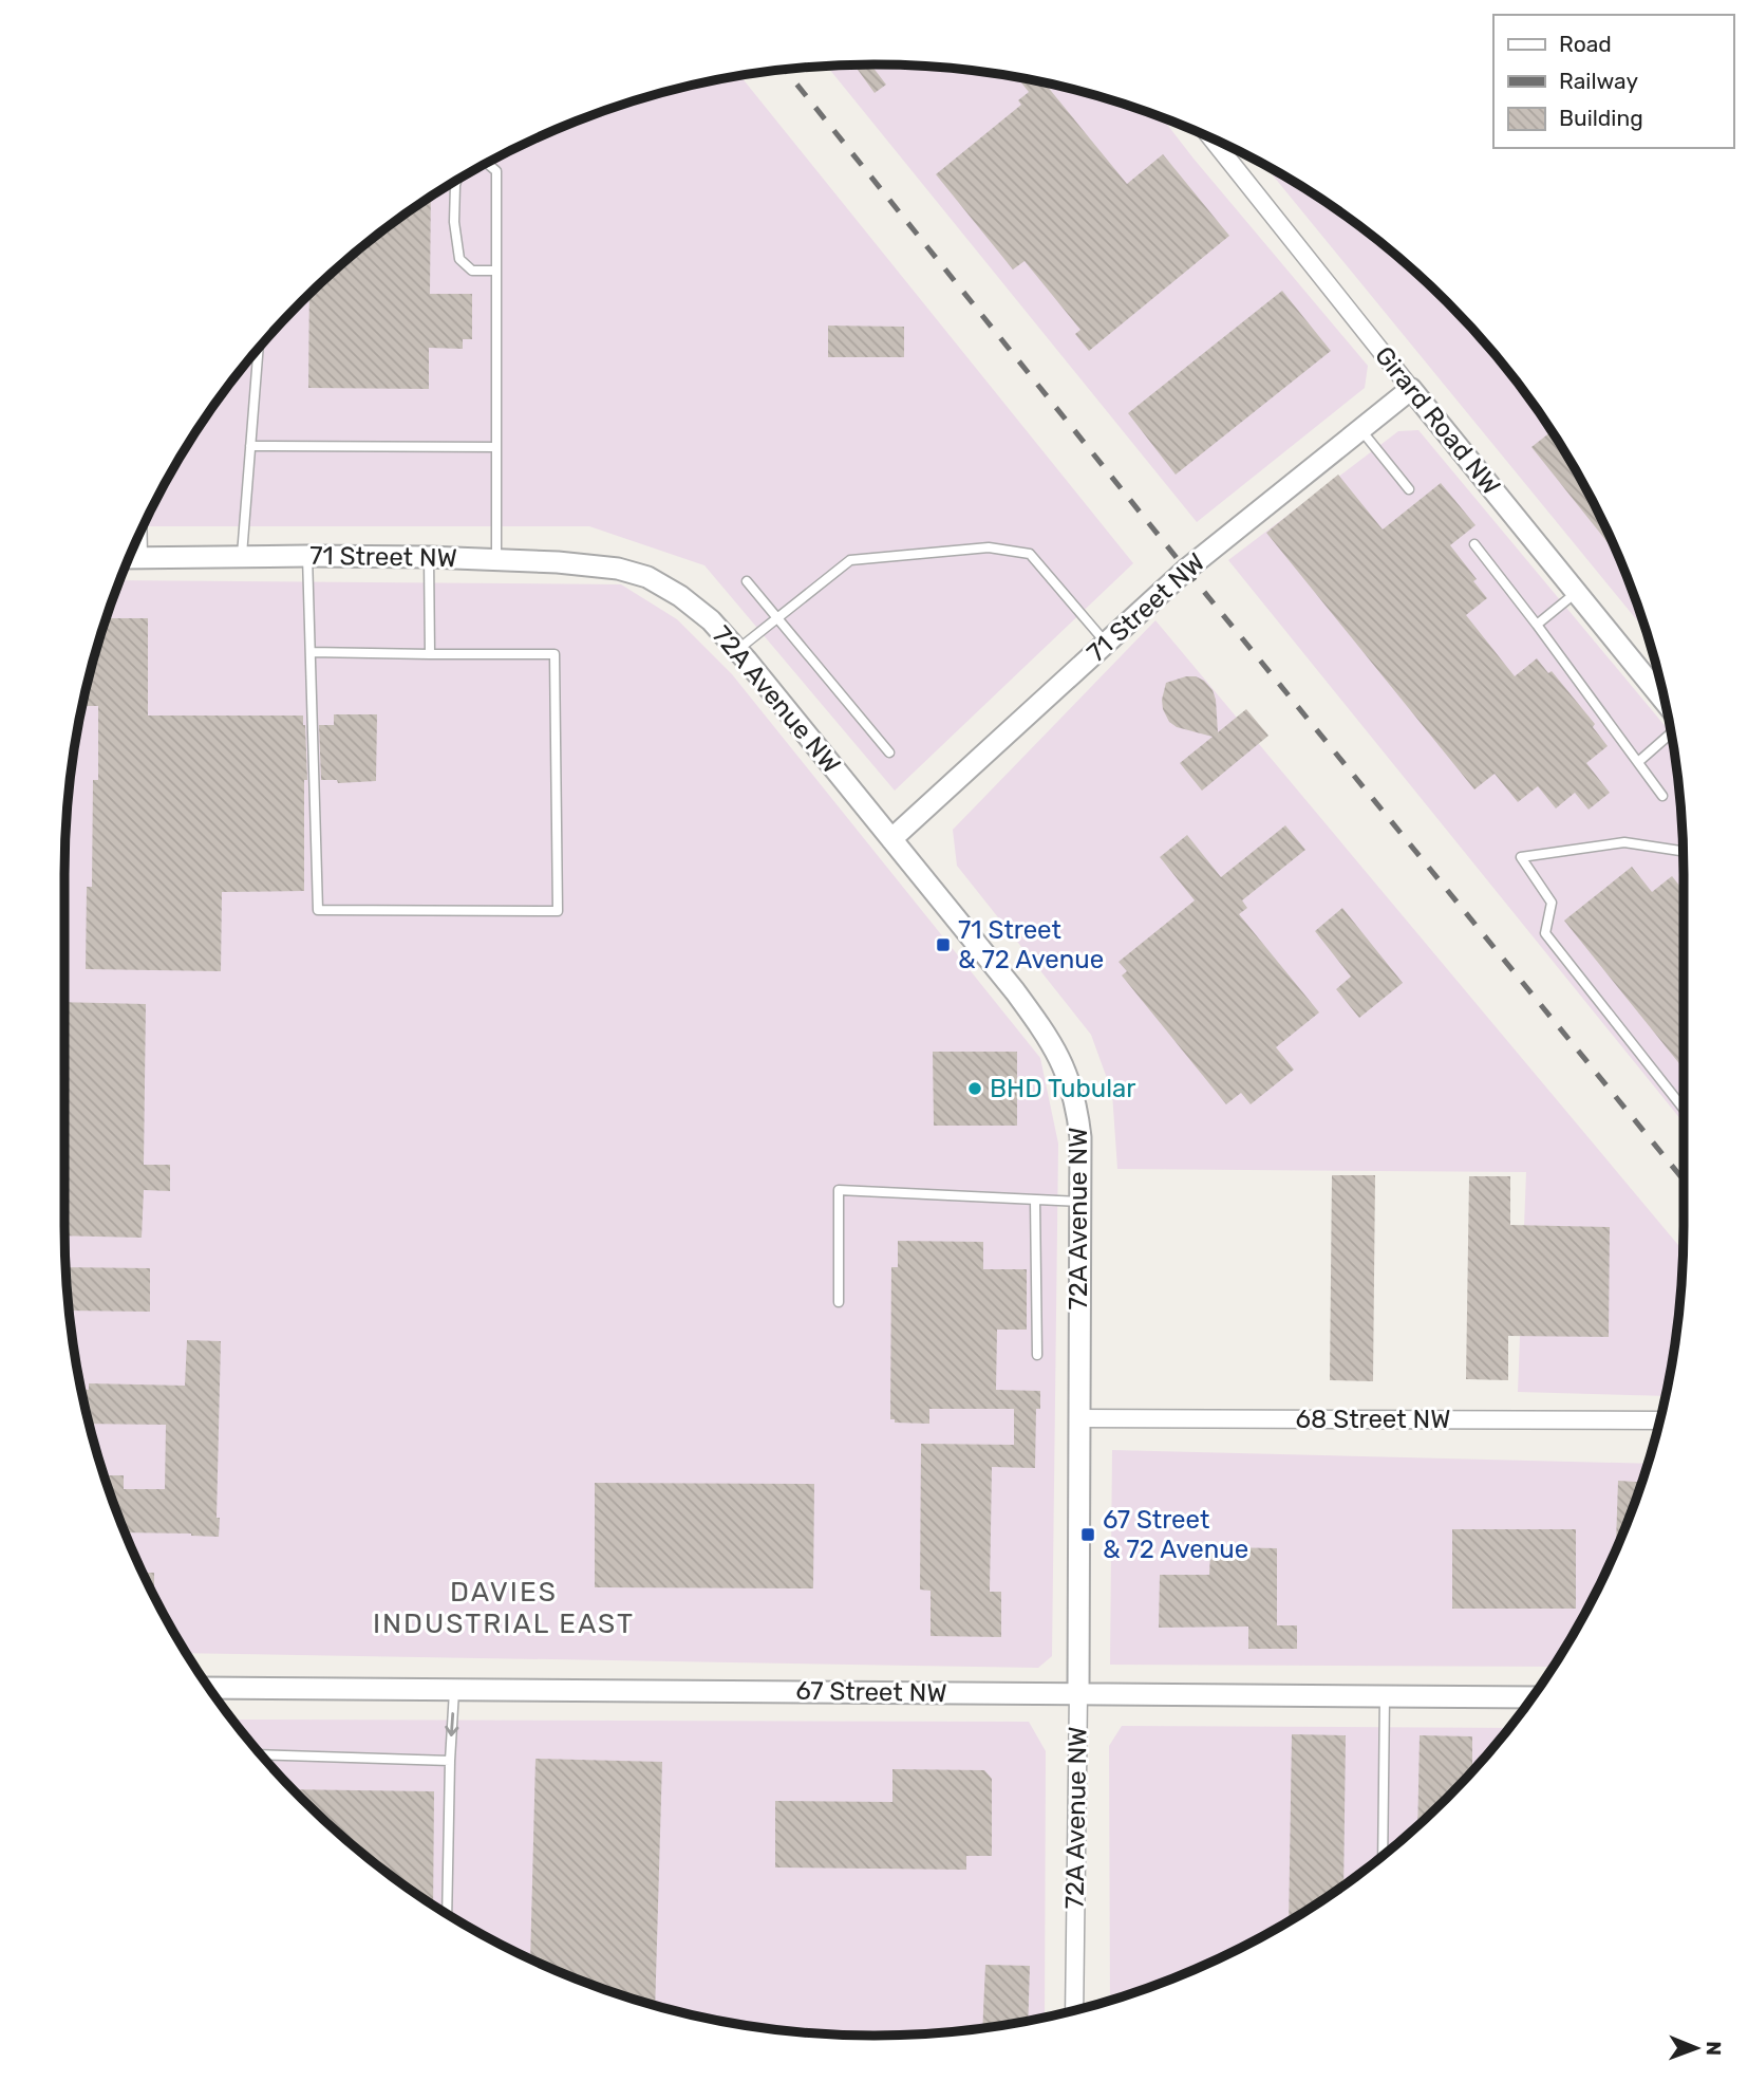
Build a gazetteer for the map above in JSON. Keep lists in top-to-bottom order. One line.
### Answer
{"streets":{"street":["Girard Road NW","71 Street NW","72A Avenue NW","68 Street NW","67 Street NW"]},"crossings":[["Girard Road NW","71 Street NW"],["71 Street NW","72A Avenue NW"],["72A Avenue NW","68 Street NW"],["72A Avenue NW","67 Street NW"]],"districts":["DAVIES INDUSTRIAL EAST"],"places":{"transit":["71 Street & 72 Avenue","67 Street & 72 Avenue"],"other":["BHD Tubular"]},"legend":["Road","Railway","Building"],"north":"right"}
